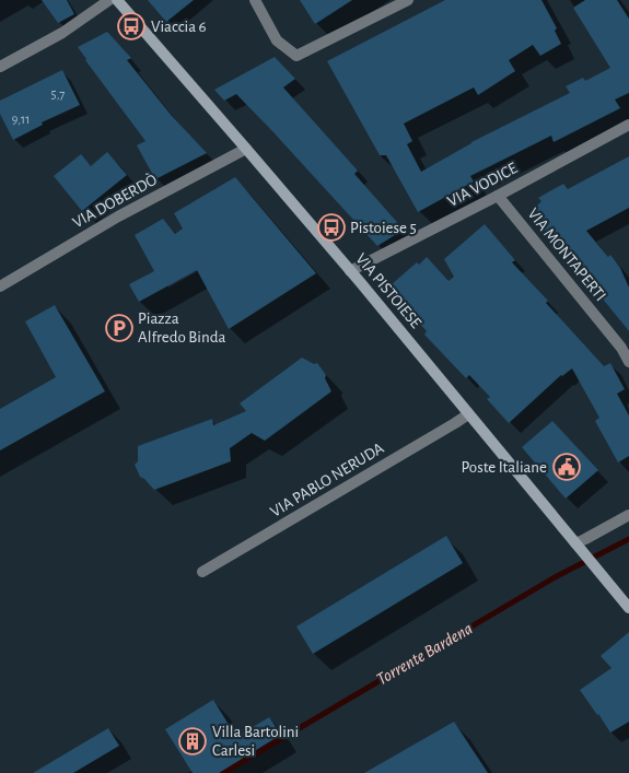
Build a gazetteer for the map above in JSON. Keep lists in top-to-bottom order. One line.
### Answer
{"streets":{"main road":["VIA PISTOIESE"],"street":["VIA VODICE","VIA DOBERDÒ","VIA MONTAPERTI","VIA PABLO NERUDA"]},"crossings":[["VIA VODICE","VIA MONTAPERTI"],["VIA VODICE","VIA PISTOIESE"],["VIA DOBERDÒ","VIA PISTOIESE"],["VIA PISTOIESE","VIA PABLO NERUDA"]],"water":["Torrente Bardena"],"places":{"bus stop":["Viaccia 6","Pistoiese 5"],"parking":["Piazza Alfredo Binda"],"public building":["Poste Italiane"],"building":["Villa Bartolini Carlesi"]},"house_numbers":["5,7","9,11"]}
